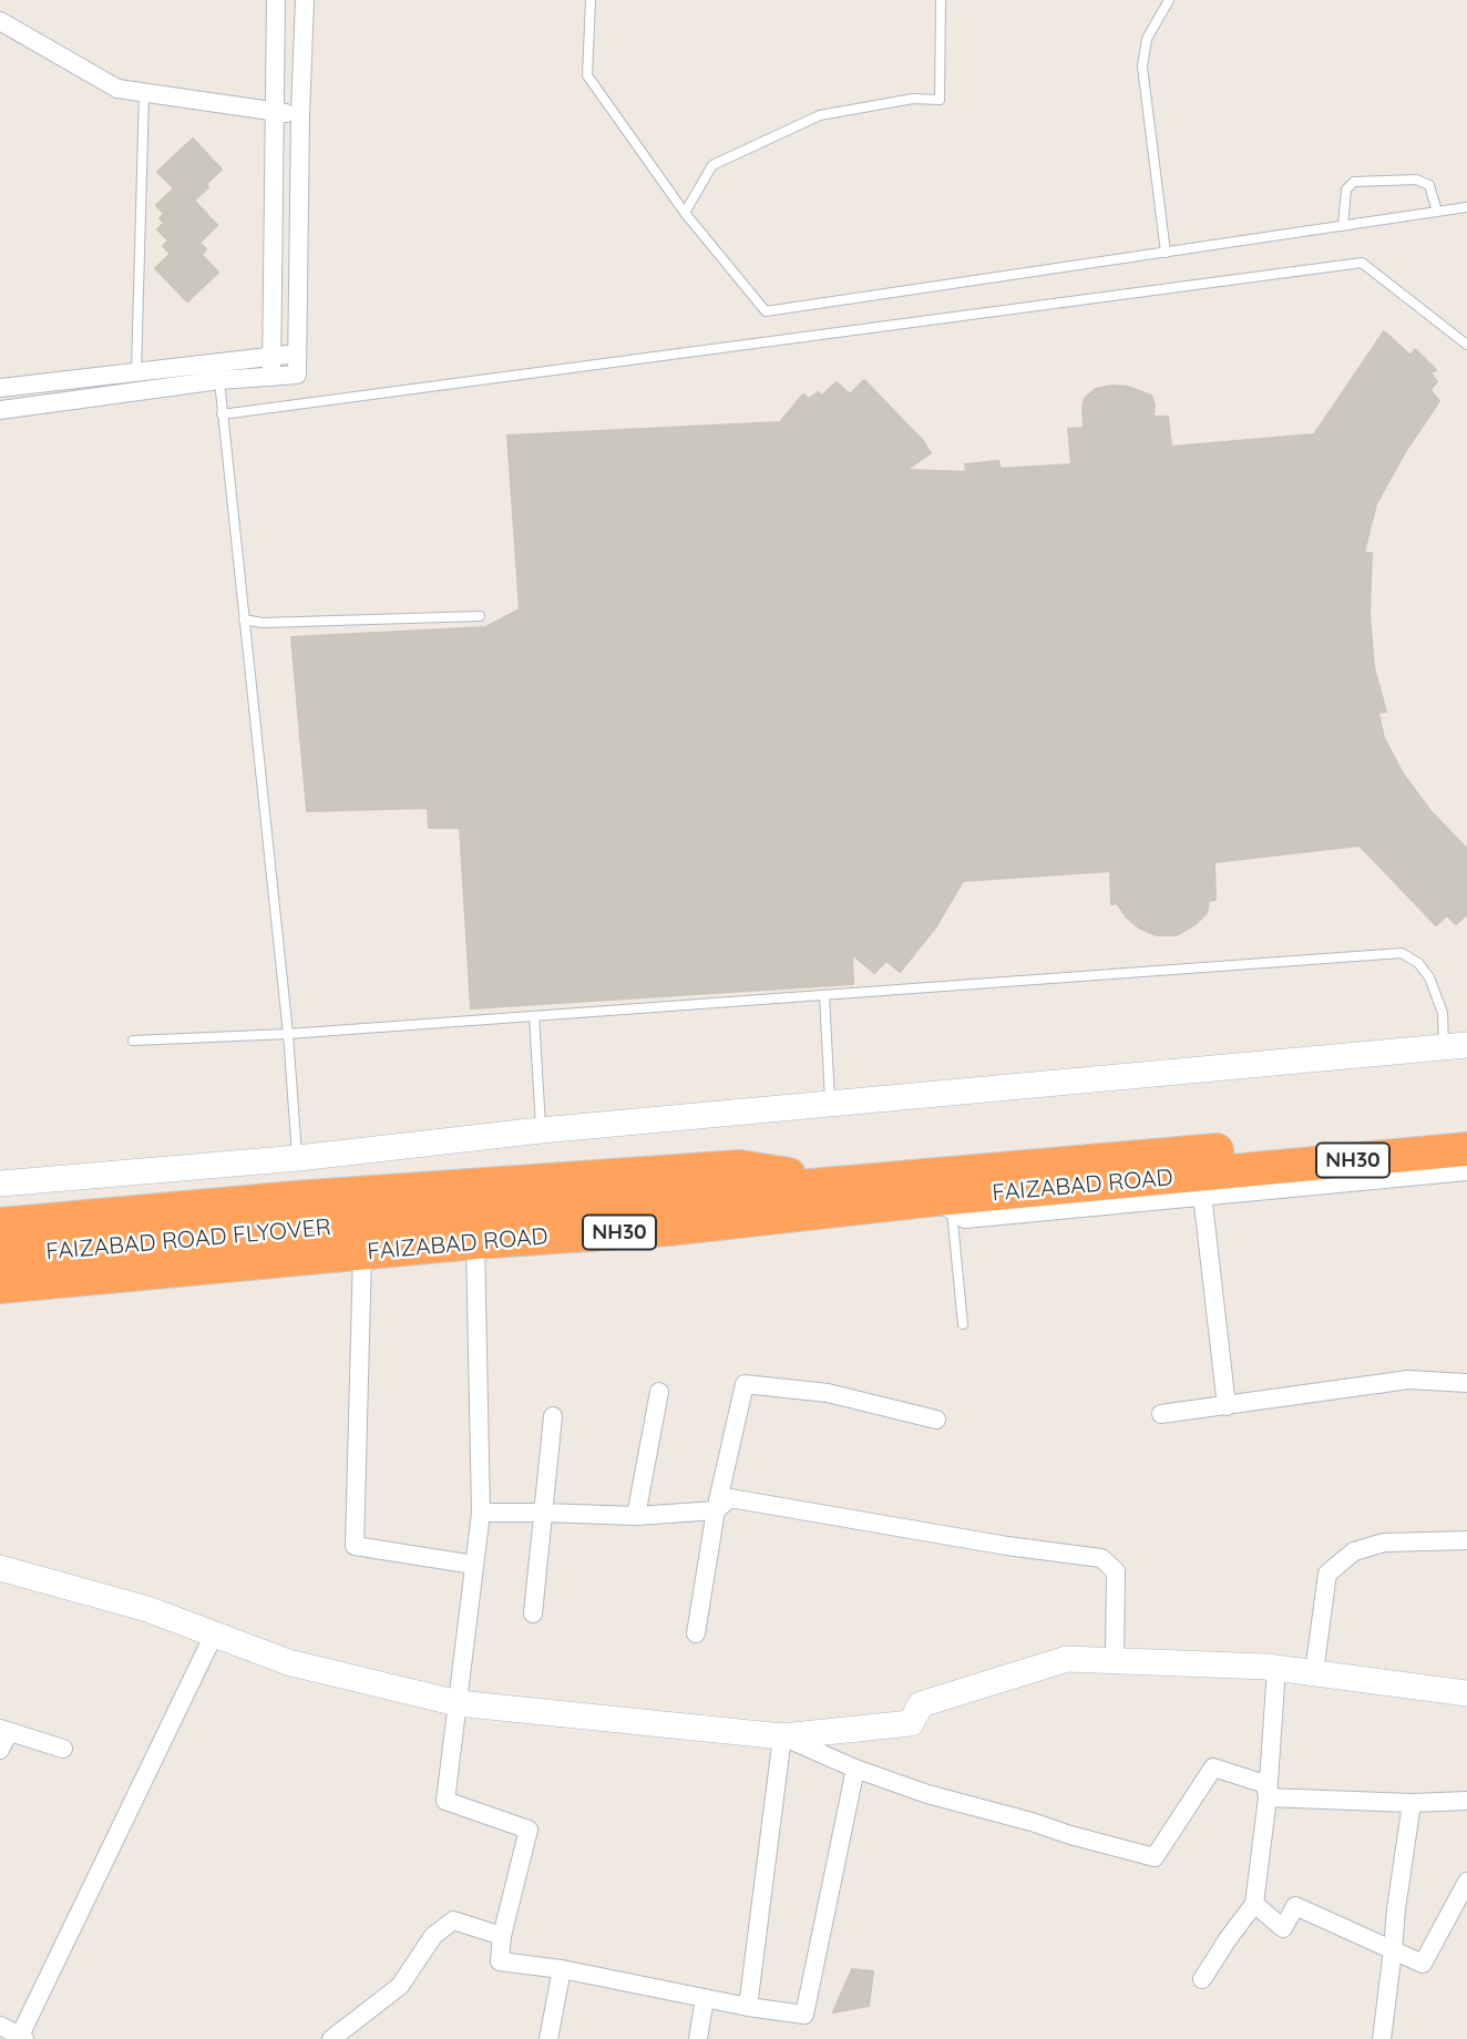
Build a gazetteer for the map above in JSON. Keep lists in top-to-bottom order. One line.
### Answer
{"streets":{"highway":["NH30","FAIZABAD ROAD","FAIZABAD ROAD FLYOVER"]},"crossings":[["NH30","FAIZABAD ROAD"],["NH30","FAIZABAD ROAD FLYOVER"],["FAIZABAD ROAD","FAIZABAD ROAD FLYOVER"]]}
